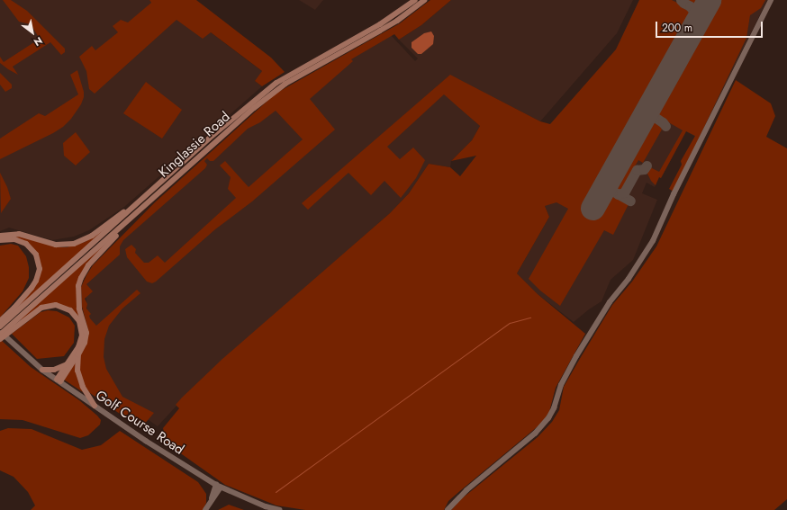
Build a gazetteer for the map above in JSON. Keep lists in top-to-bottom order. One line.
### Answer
{"streets":{"main road":["Kinglassie Road"],"street":["Golf Course Road"]},"crossings":[["Kinglassie Road","Golf Course Road"]],"scale_bar":"200 m","north":"bottom right"}
